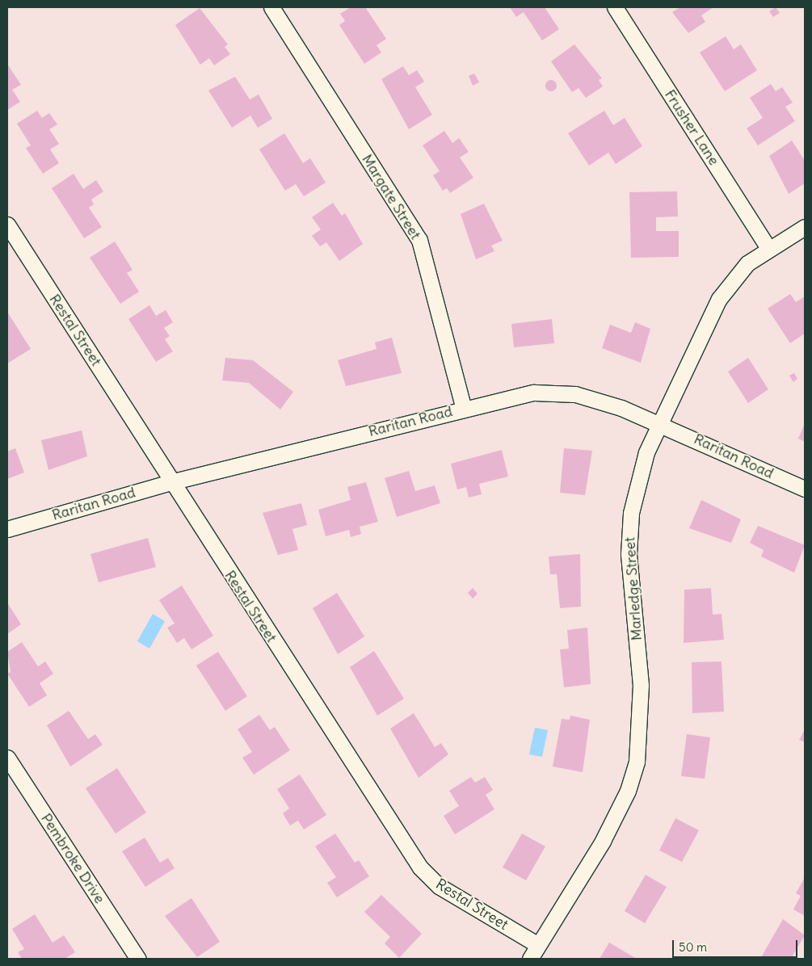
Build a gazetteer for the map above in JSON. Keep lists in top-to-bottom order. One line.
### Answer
{"streets":{"street":["Frusher Lane","Margate Street","Restal Street","Raritan Road","Marledge Street","Pembroke Drive"]},"crossings":[["Frusher Lane","Marledge Street"],["Margate Street","Raritan Road"],["Restal Street","Raritan Road"],["Restal Street","Marledge Street"],["Raritan Road","Marledge Street"]],"scale_bar":"50 m"}
